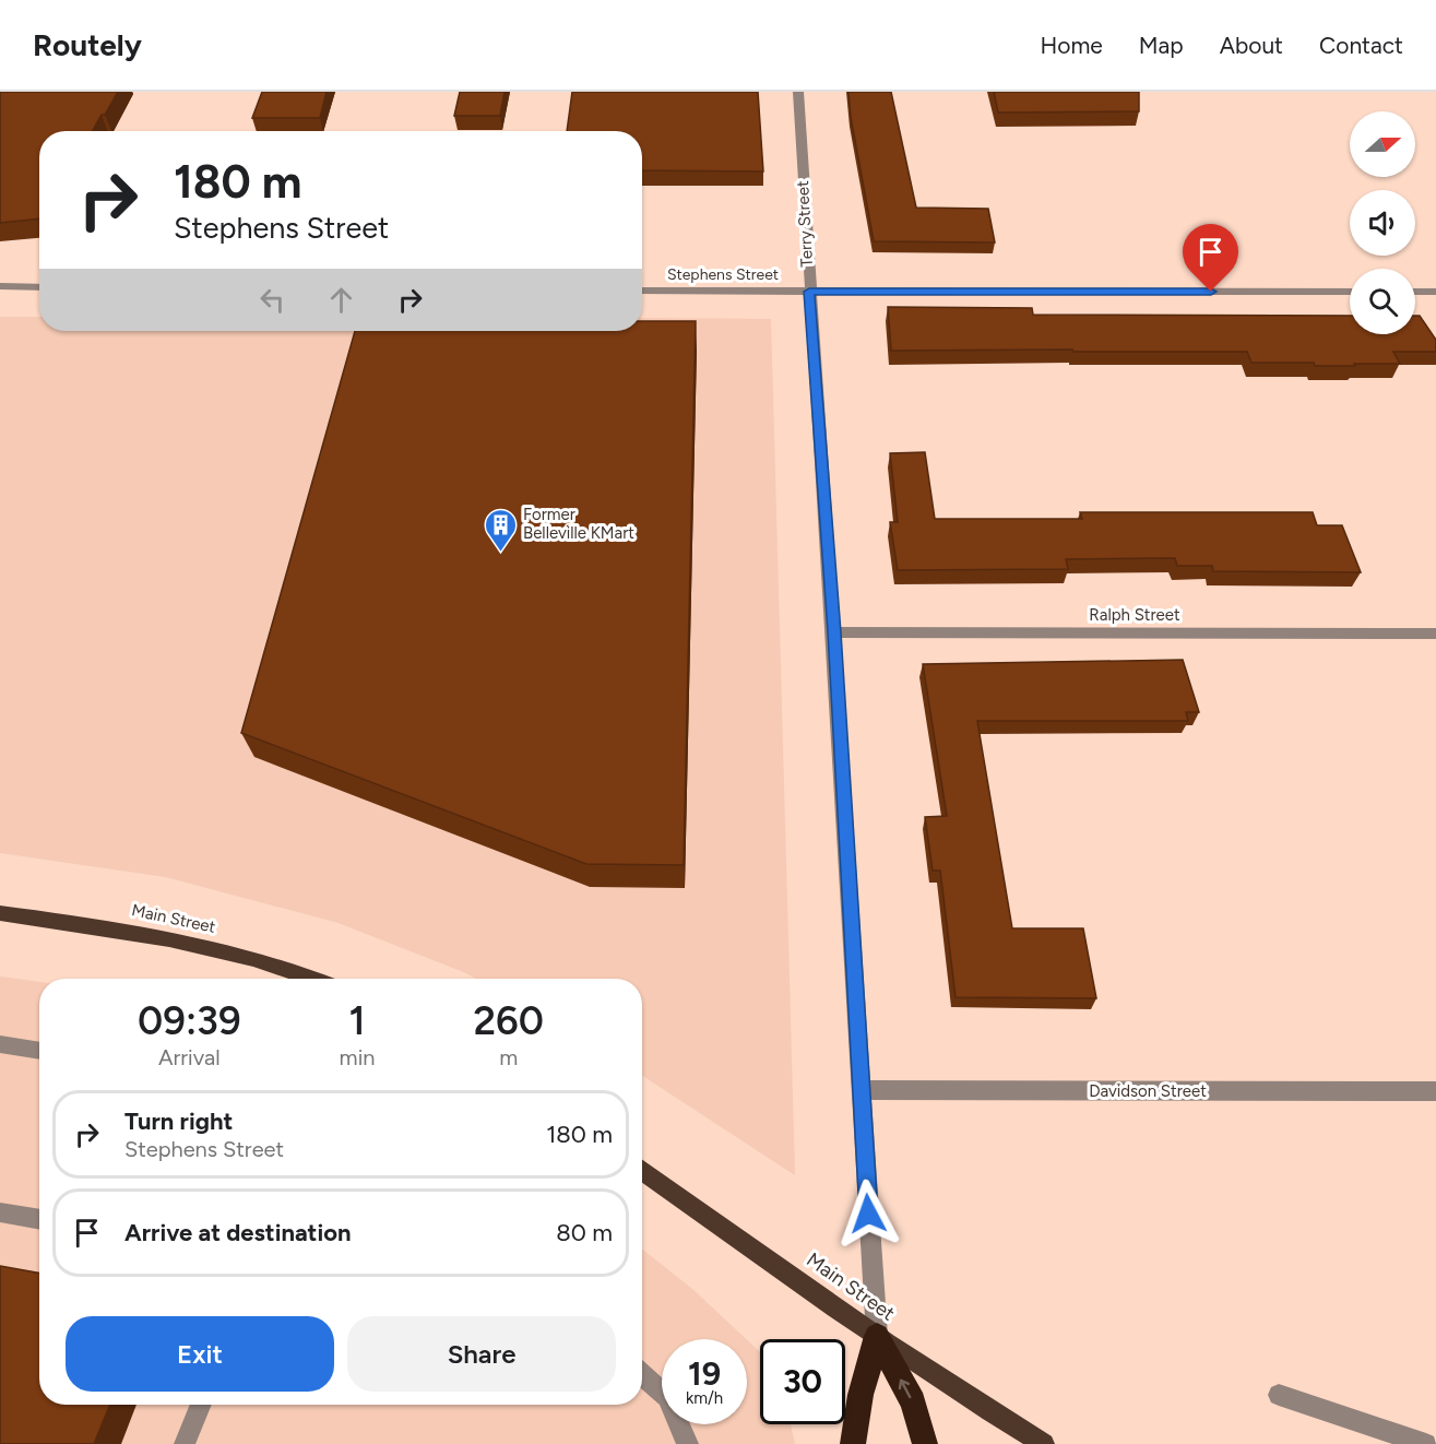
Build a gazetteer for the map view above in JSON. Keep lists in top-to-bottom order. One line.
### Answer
{"streets":{"main road":["Main Street"],"street":["Terry Street","Stephens Street","Ralph Street","Davidson Street"]},"crossings":[["Terry Street","Stephens Street"],["Terry Street","Ralph Street"],["Terry Street","Main Street"],["Terry Street","Davidson Street"]],"places":{"building":["Former Belleville KMart"]},"north":"right","page":{"header":"Routely","nav":["Home","Map","About","Contact"],"turn":["180 m","Stephens Street"],"eta":["09:39","Arrival","1","min","260","m"],"list":[{"name":"Turn right","note":"Stephens Street","value":"180 m"},{"name":"Arrive at destination","value":"80 m"}],"buttons":["Exit","Share"],"speed":"19 km/h","limit":"30"}}
